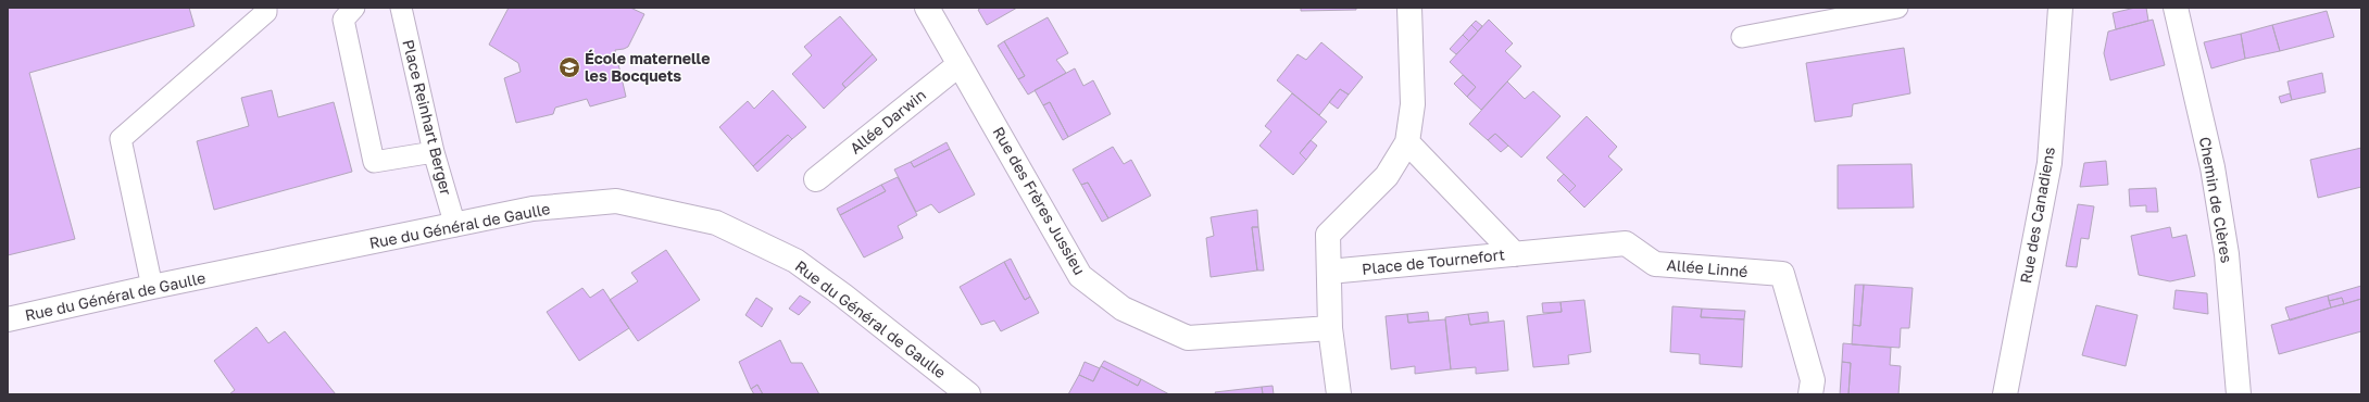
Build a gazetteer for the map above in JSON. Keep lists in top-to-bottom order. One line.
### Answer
{"streets":{"street":["Allée Darwin","Chemin de Clères","Rue des Frères Jussieu","Rue des Canadiens","Rue du Général de Gaulle","Place de Tournefort","Allée Linné"],"lane":["Place Reinhart Berger"]},"crossings":[["Place Reinhart Berger","Rue du Général de Gaulle"],["Allée Darwin","Rue des Frères Jussieu"],["Place de Tournefort","Allée Linné"]],"places":{"school or university":["École maternelle les Bocquets"]}}
